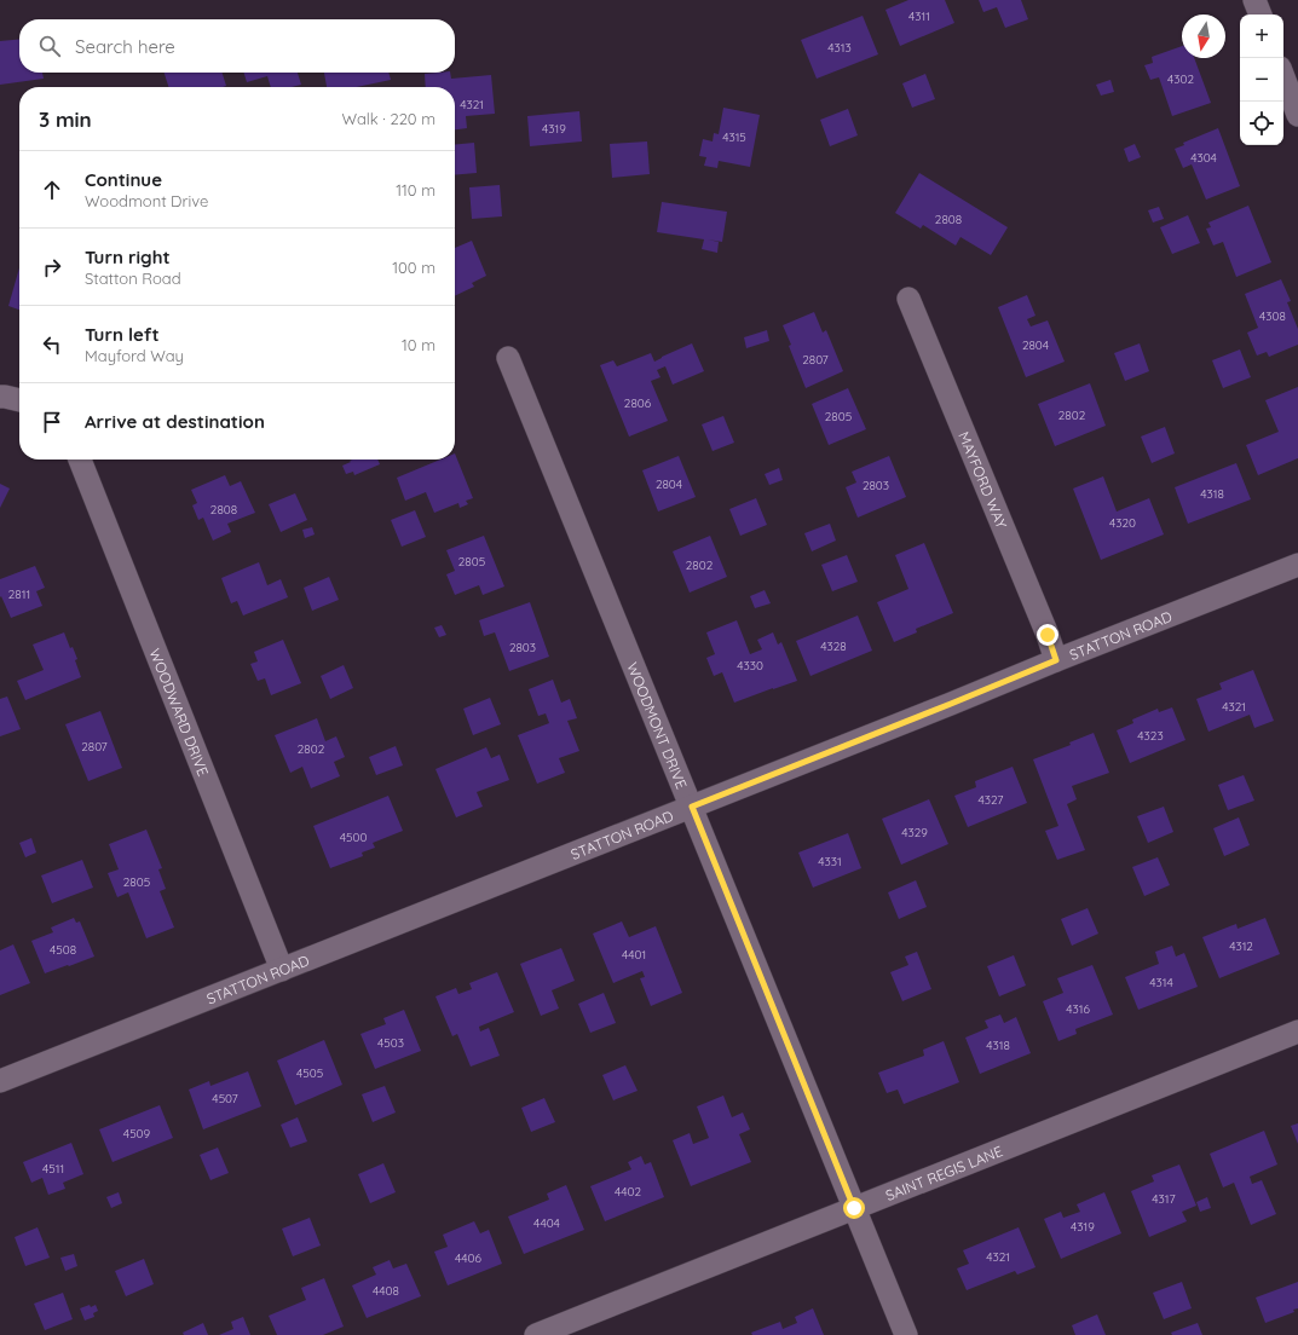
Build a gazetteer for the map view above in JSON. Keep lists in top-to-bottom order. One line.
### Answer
{"streets":{"street":["MAYFORD WAY","STATTON ROAD","WOODWARD DRIVE","WOODMONT DRIVE","SAINT REGIS LANE"]},"crossings":[["MAYFORD WAY","STATTON ROAD"],["STATTON ROAD","WOODWARD DRIVE"],["STATTON ROAD","WOODMONT DRIVE"],["WOODMONT DRIVE","SAINT REGIS LANE"]],"house_numbers":["4311","4313","4302","4321","4319","4315","4304","2808","4308","2804","2807","2806","2802","2805","2804","2803","4318","2808","4320","2805","2802","2811","4328","2803","4330","4321","4323","2807","2802","4327","4329","4500","4331","2805","4312","4508","4401","4314","4316","4503","4318","4505","4507","4509","4511","4402","4317","4404","4319","4321","4406","4408"],"north":"bottom","page":{"map_buttons":["+","−"],"search":"Search here","heading":["3 min","Walk · 220 m"],"list":[["Continue","Woodmont Drive","110 m"],["Turn right","Statton Road","100 m"],["Turn left","Mayford Way","10 m"],"Arrive at destination"]}}
